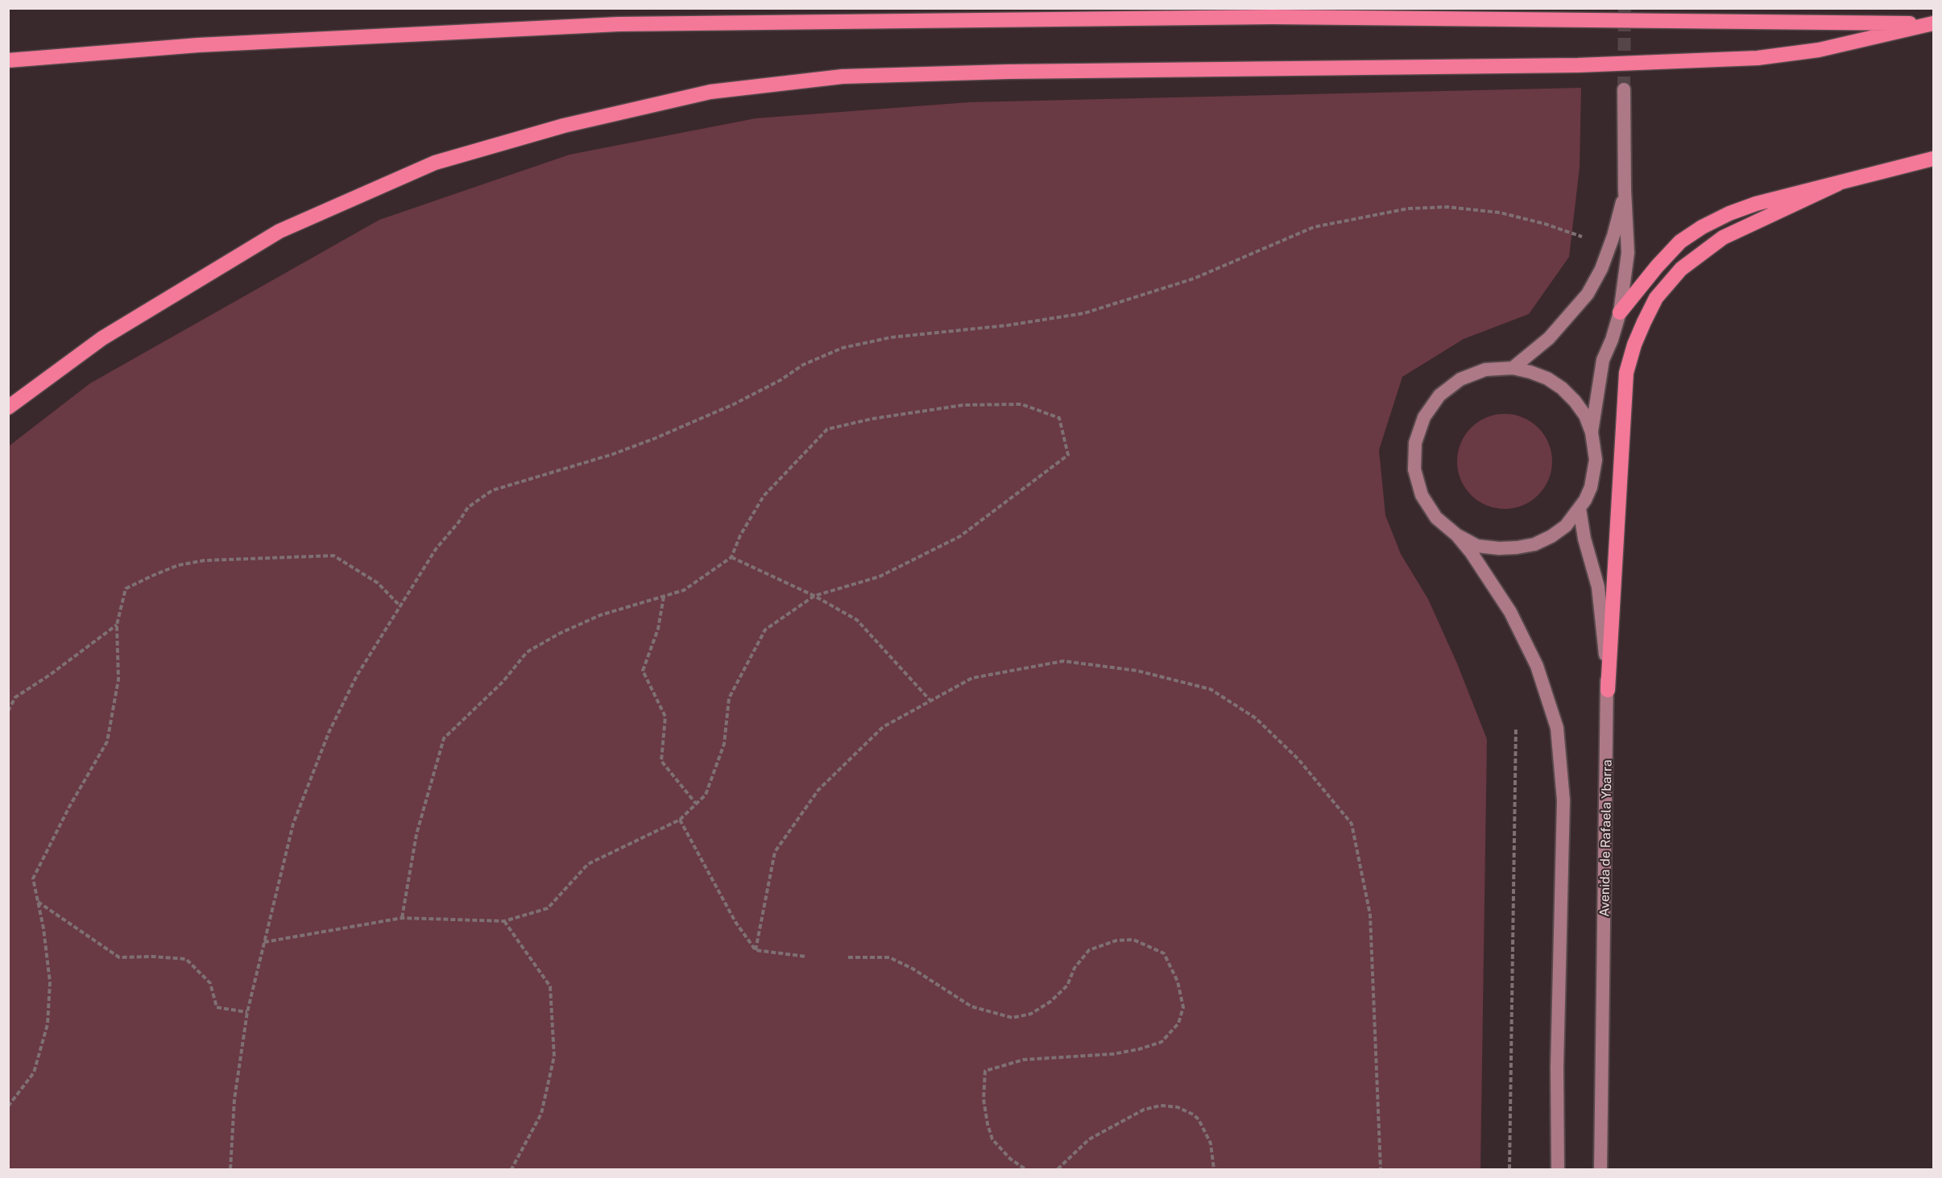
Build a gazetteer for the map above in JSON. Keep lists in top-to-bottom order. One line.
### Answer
{"streets":{"main road":["Avenida de Rafaela Ybarra"]}}
